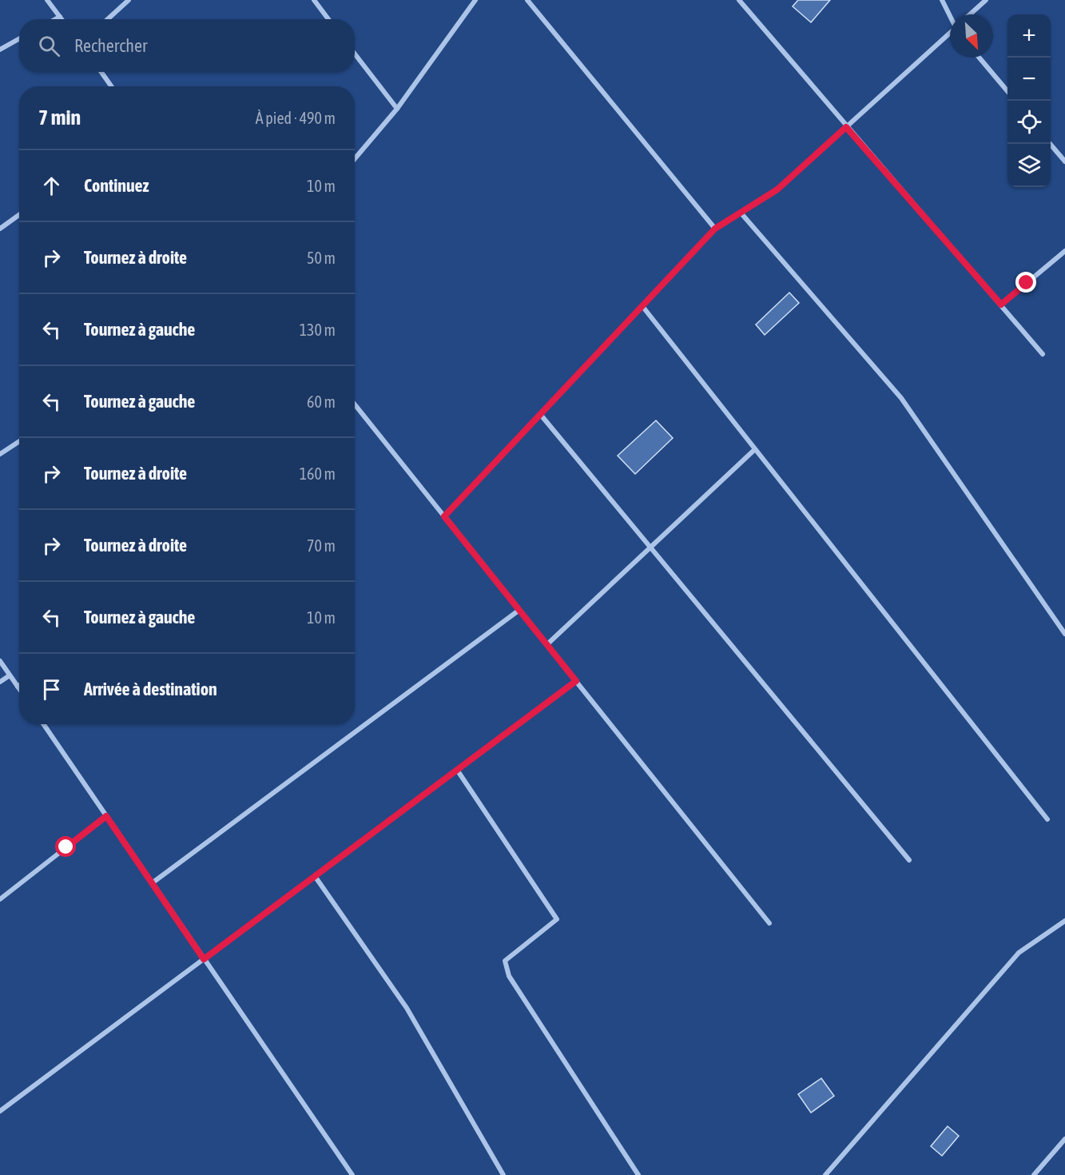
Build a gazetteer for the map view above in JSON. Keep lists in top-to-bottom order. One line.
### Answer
{"north":"bottom right","page":{"map_buttons":["+","−"],"search":"Rechercher","heading":["7 min","À pied · 490 m"],"list":[["Continuez","10 m"],["Tournez à droite","50 m"],["Tournez à gauche","130 m"],["Tournez à gauche","60 m"],["Tournez à droite","160 m"],["Tournez à droite","70 m"],["Tournez à gauche","10 m"],"Arrivée à destination"]}}
